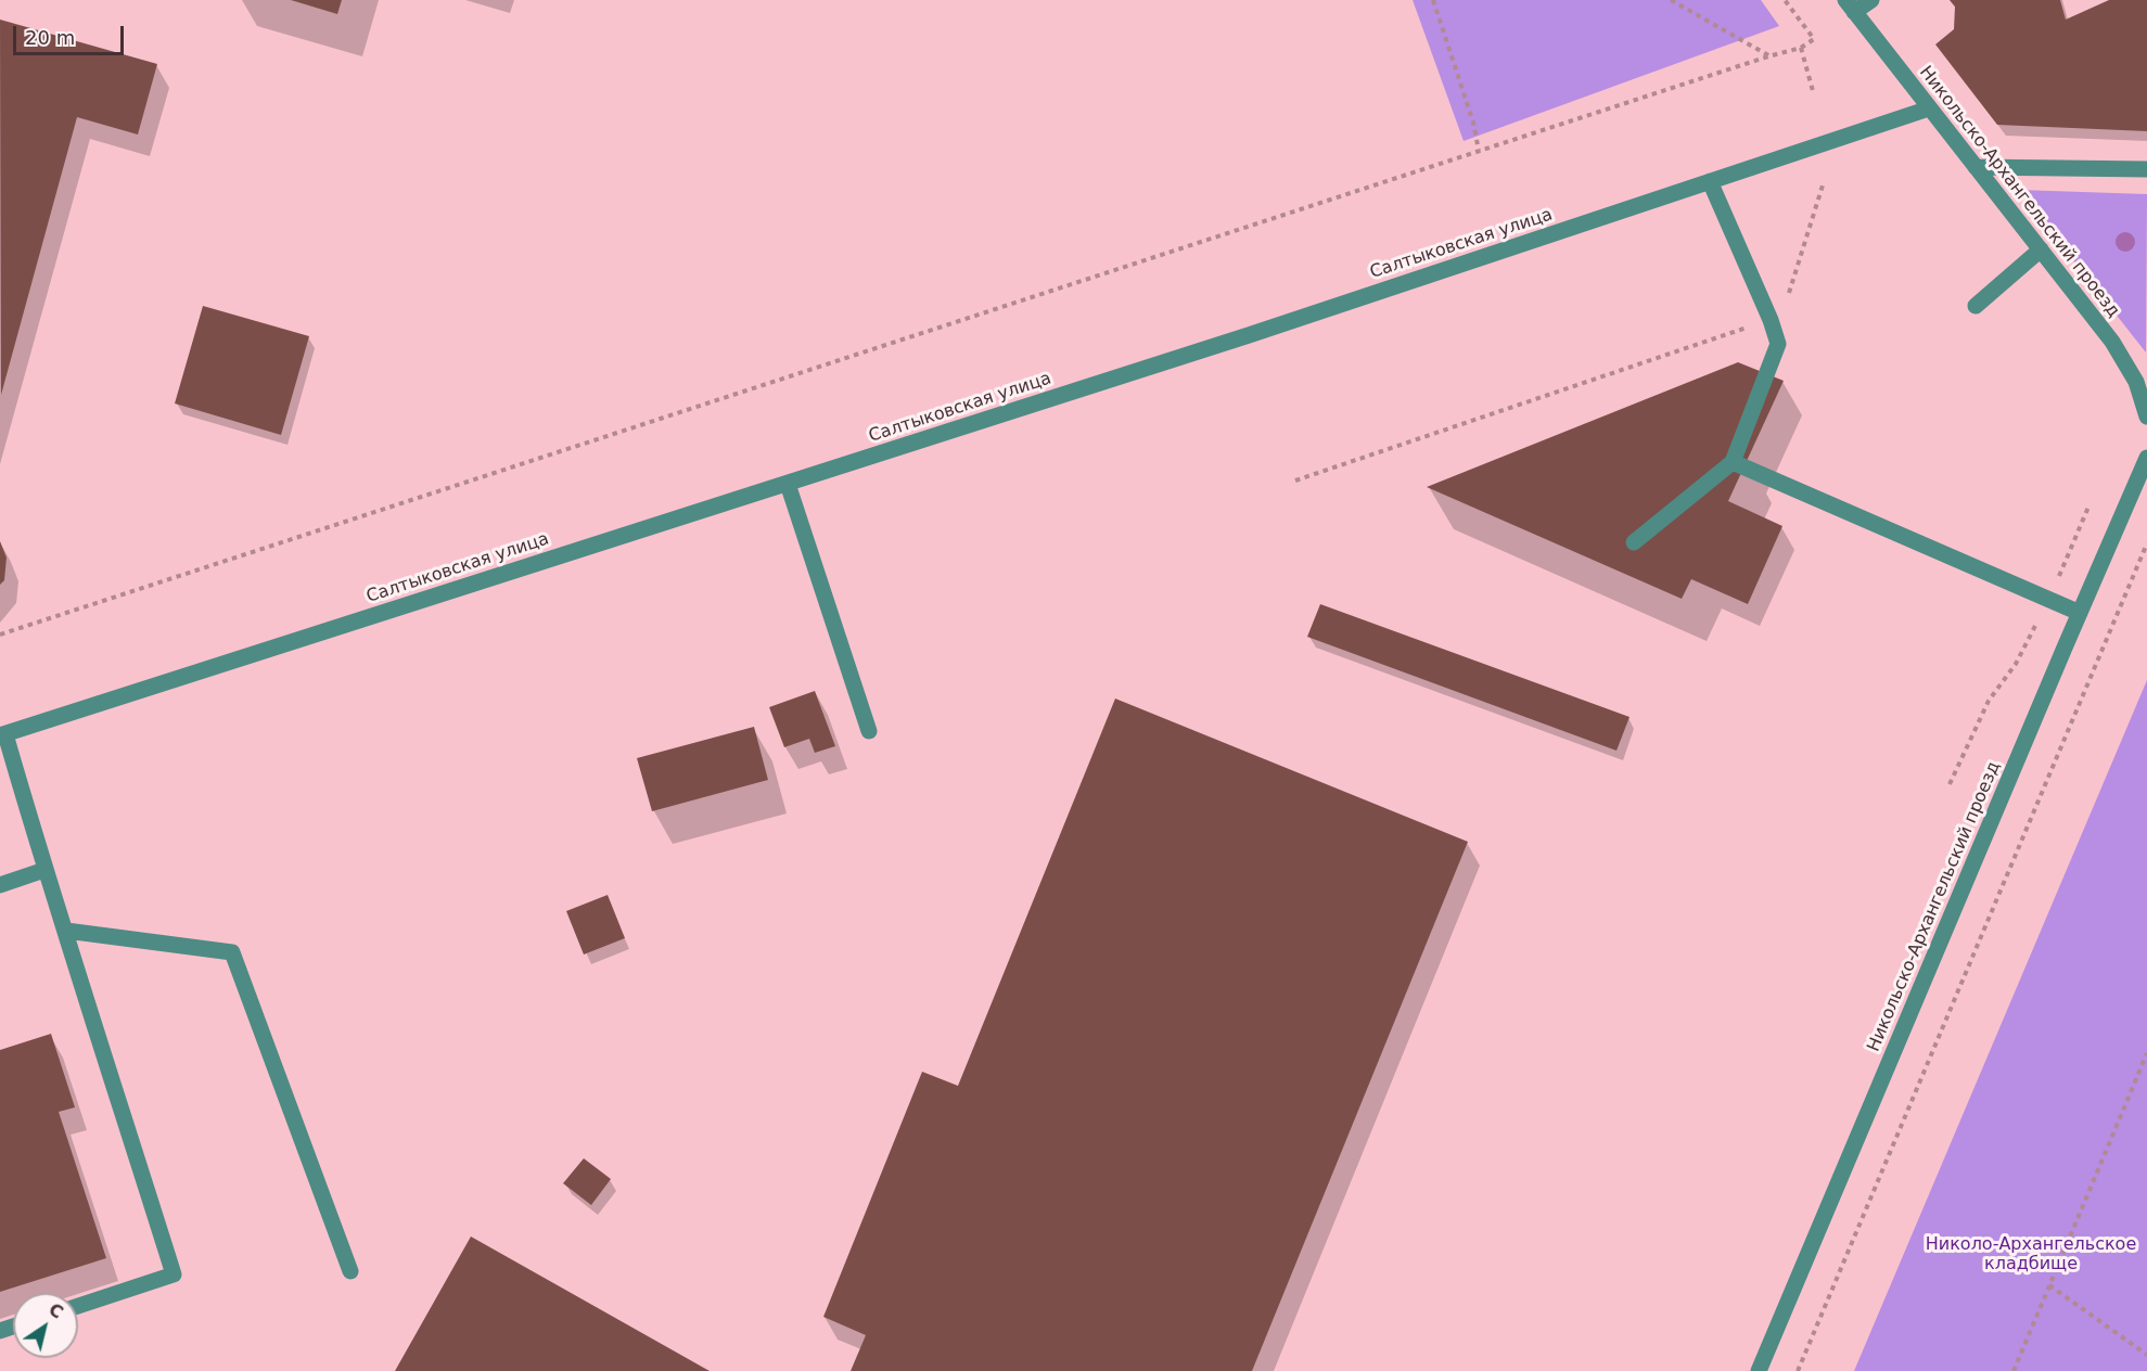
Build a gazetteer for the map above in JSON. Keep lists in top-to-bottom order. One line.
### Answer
{"streets":{"street":["Никольско-Архангельский проезд","Салтыковская улица"]},"crossings":[["Никольско-Архангельский проезд","Салтыковская улица"]],"parks":["Николо-Архангельское кладбище"],"scale_bar":"20 m","north":"top right"}
